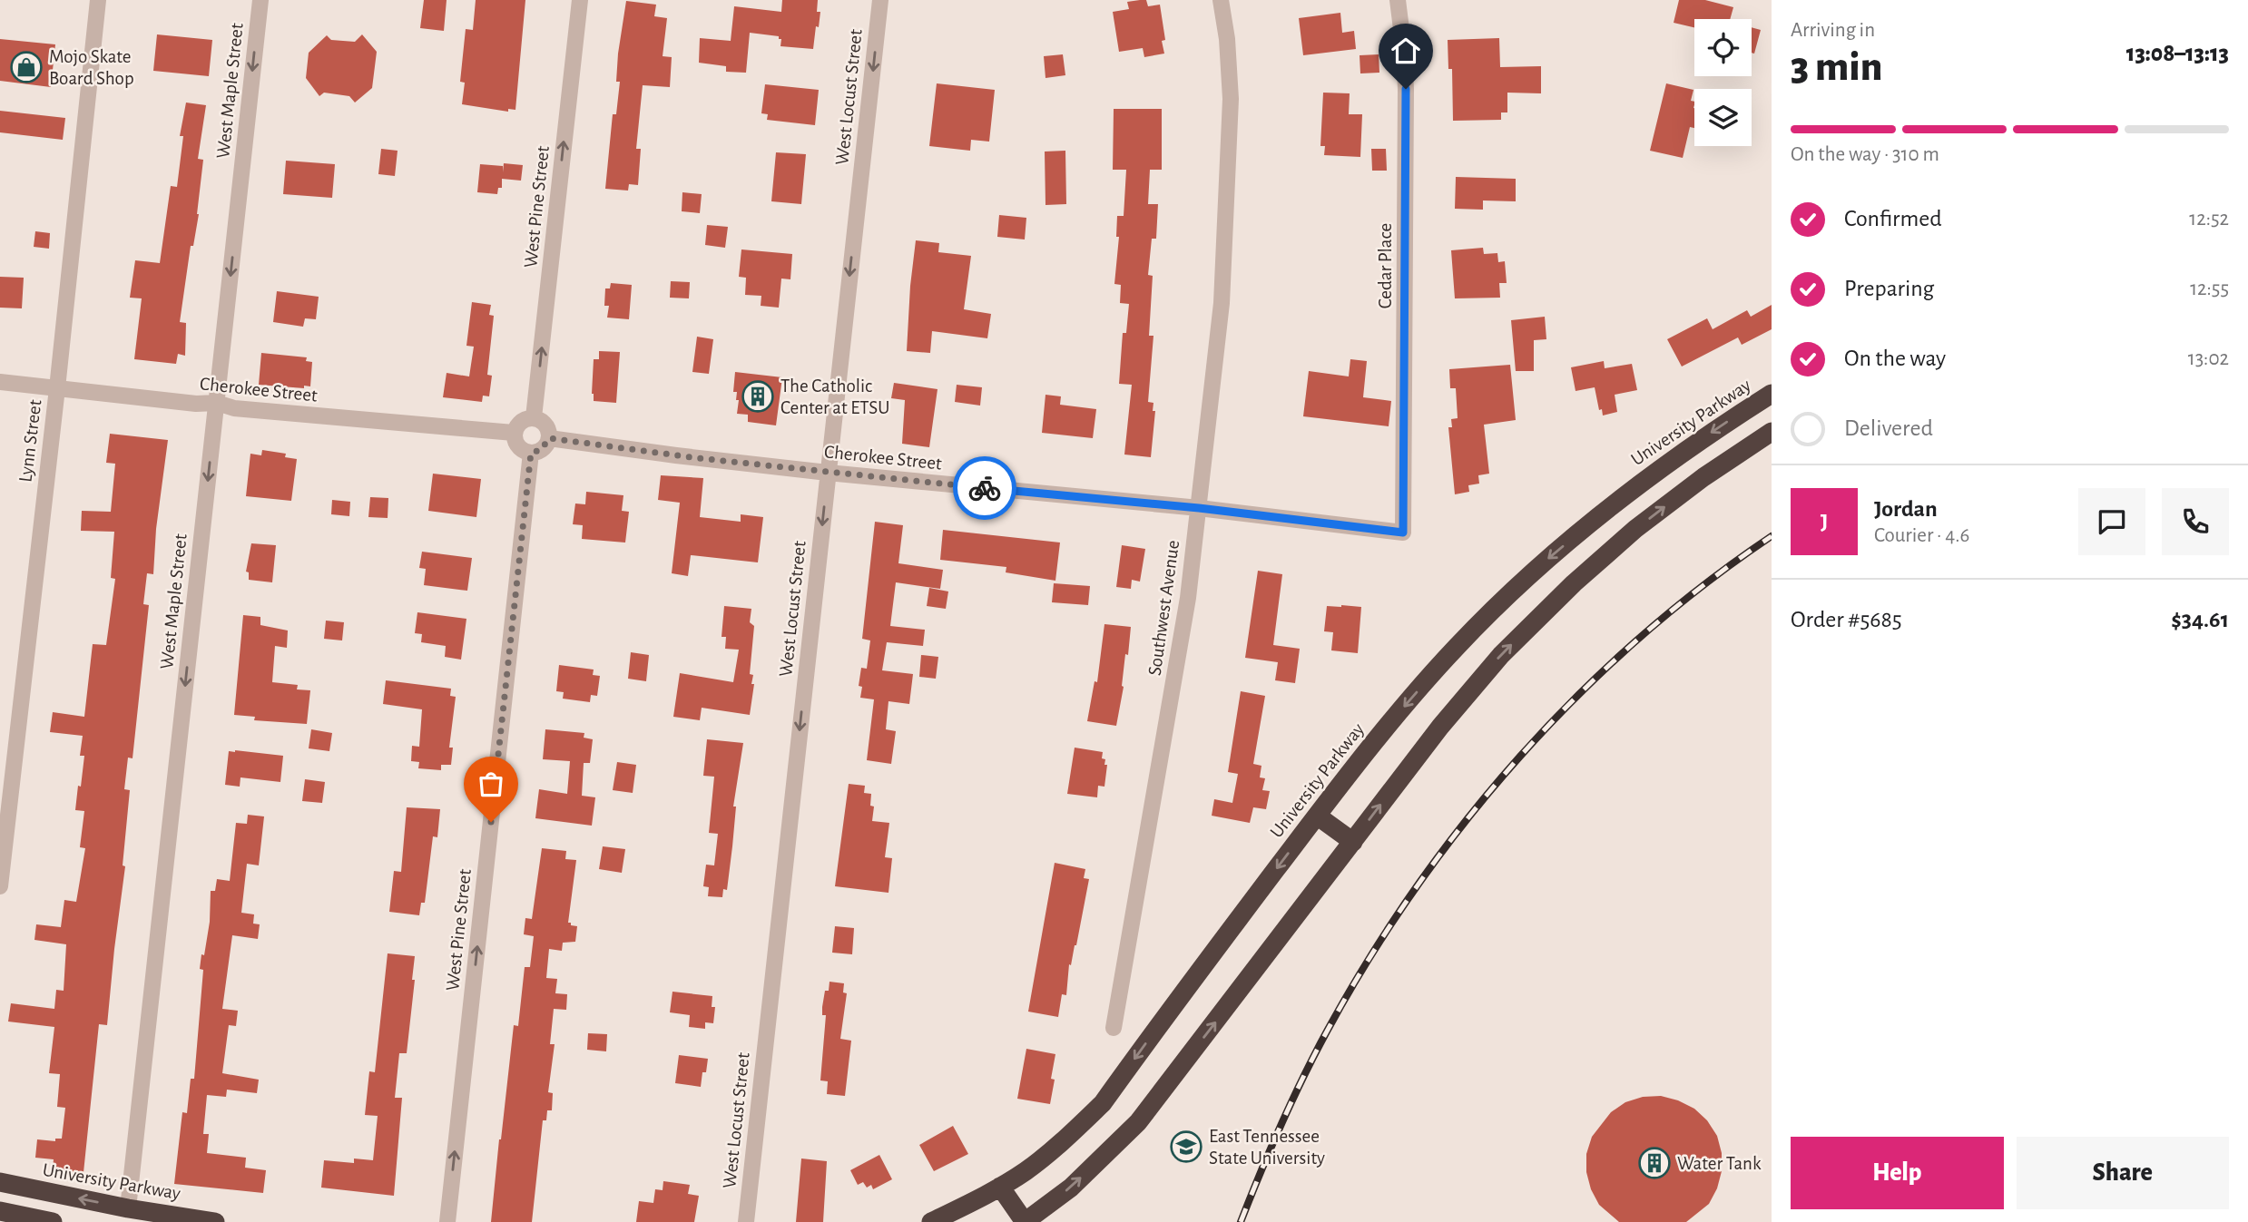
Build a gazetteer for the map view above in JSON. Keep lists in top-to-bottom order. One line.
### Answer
{"streets":{"highway":["University Parkway"],"street":["West Maple Street","West Locust Street","West Pine Street","Cedar Place","Cherokee Street","Lynn Street","Southwest Avenue"]},"crossings":[["West Maple Street","Cherokee Street"],["West Maple Street","University Parkway"],["West Locust Street","Cherokee Street"],["West Pine Street","Cherokee Street"],["Cedar Place","Cherokee Street"],["Cherokee Street","Lynn Street"],["Cherokee Street","Southwest Avenue"]],"one_way":["West Maple Street","West Locust Street","West Pine Street"],"places":{"shop":["Mojo Skate Board Shop"],"building":["The Catholic Center at ETSU","Water Tank"],"school or university":["East Tennessee State University"]},"page":{"heading":["3 min","Arriving in","13:08–13:13"],"panel":["Jordan","Courier · 4.6","Order #5685","$34.61"],"bar":"On the way · 310 m","list":[["Confirmed","12:52"],["Preparing","12:55"],["On the way","13:02"],"Delivered"],"round":"J","buttons":["Help","Share"]}}
